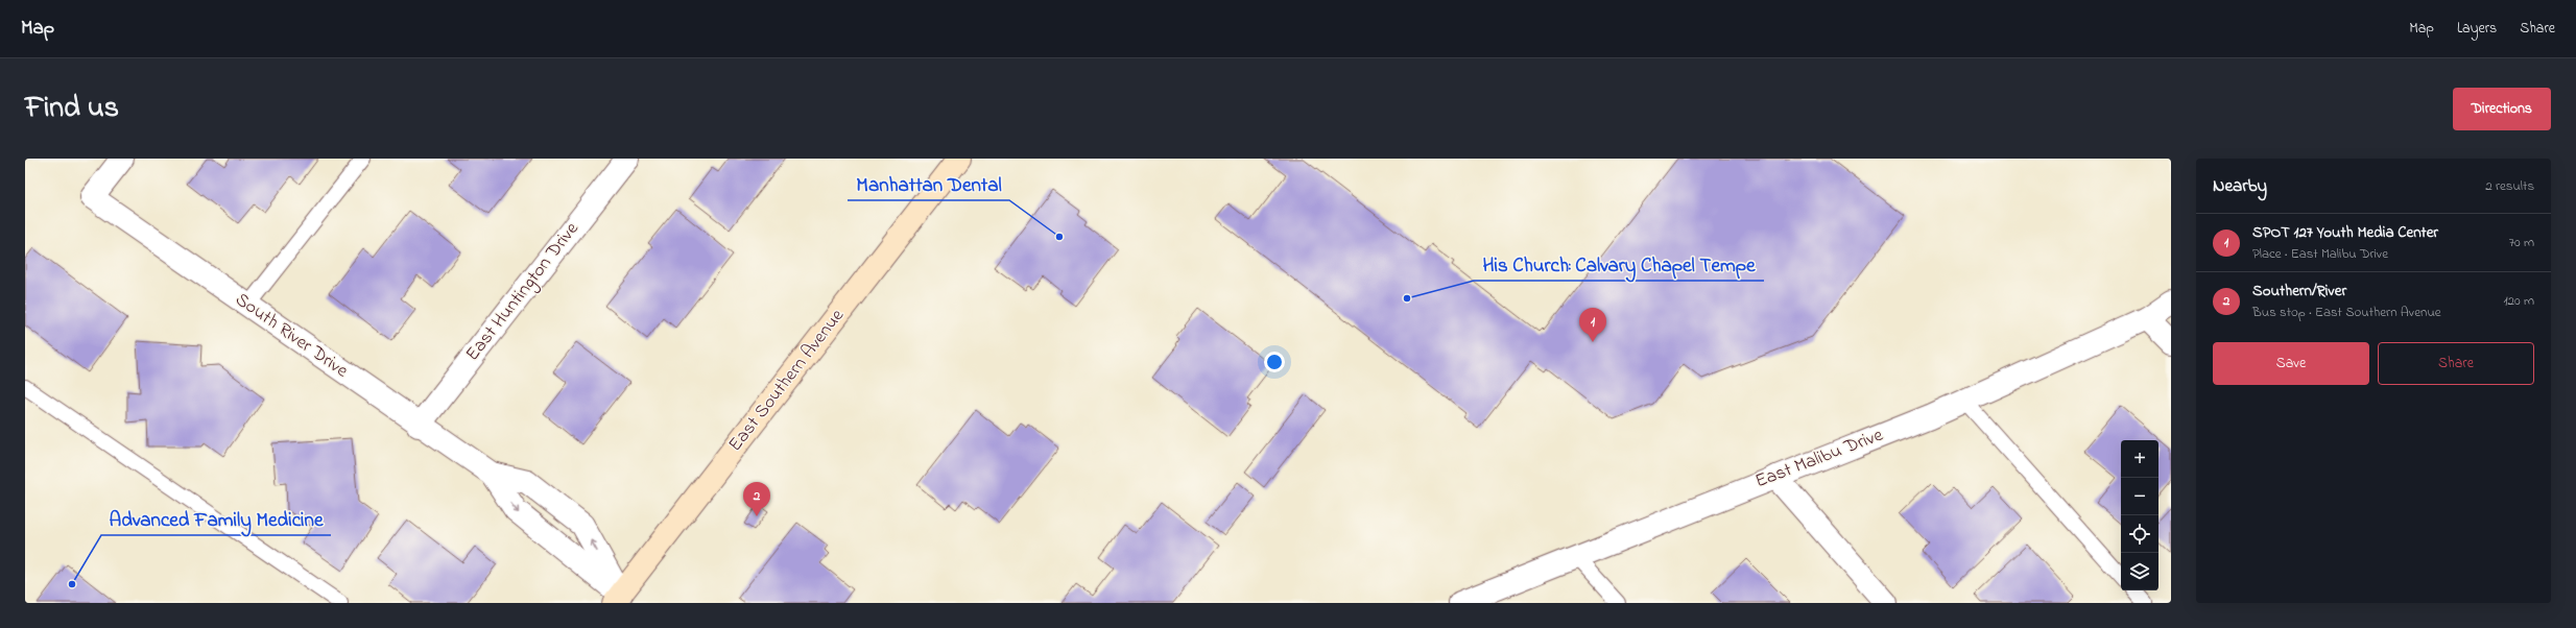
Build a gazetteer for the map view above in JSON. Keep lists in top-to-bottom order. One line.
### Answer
{"streets":{"main road":["East Southern Avenue"],"street":["East Huntington Drive","South River Drive","East Malibu Drive"]},"crossings":[["East Huntington Drive","South River Drive"],["South River Drive","East Southern Avenue"]],"places":["Manhattan Dental","His Church: Calvary Chapel Tempe","Advanced Family Medicine"],"page":{"header":"Map","nav":["Map","Layers","Share"],"title":"Find us","buttons":["Directions",["Save","Share"]],"heading":["Nearby","2 results"],"list":[{"mark":"1","name":"SPOT 127 Youth Media Center","note":"Place · East Malibu Drive","value":"70 m"},{"mark":"2","name":"Southern/River","note":"Bus stop · East Southern Avenue","value":"120 m"}],"pins":["1","2"],"map_buttons":["+","−"]}}
